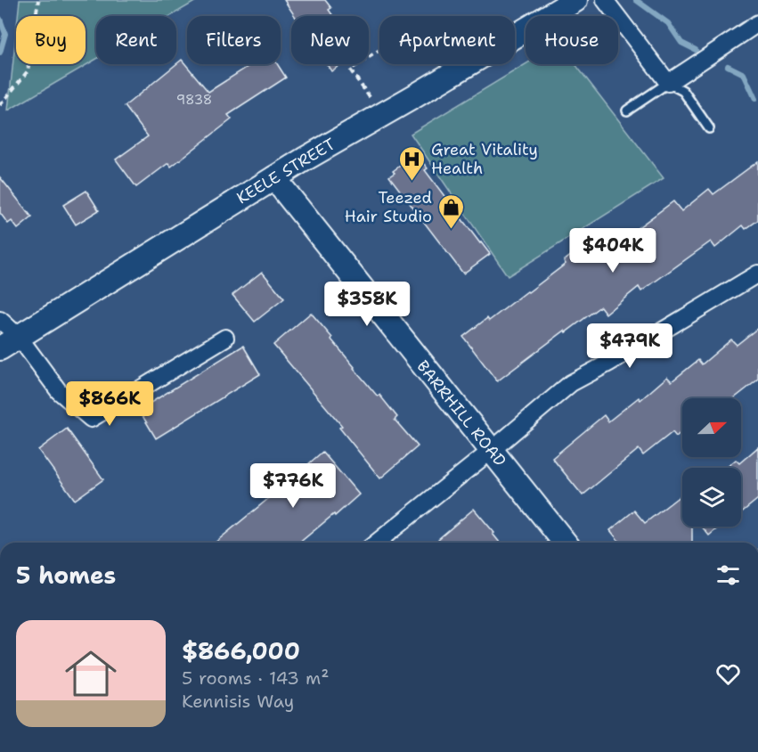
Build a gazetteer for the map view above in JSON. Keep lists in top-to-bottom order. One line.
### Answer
{"streets":{"main road":["KEELE STREET","BARRHILL ROAD"]},"crossings":[["KEELE STREET","BARRHILL ROAD"]],"places":{"hospital":["Great Vitality Health"],"shop":["Teezed Hair Studio"]},"house_numbers":["9838"],"north":"right","page":{"chip":["Buy","Rent","Filters","New","Apartment","House"],"price":["$404K","$358K","$479K","$866K","$776K"],"heading":"5 homes","list":[{"name":"$866,000","note":"5 rooms · 143 m² · Kennisis Way"}]}}
